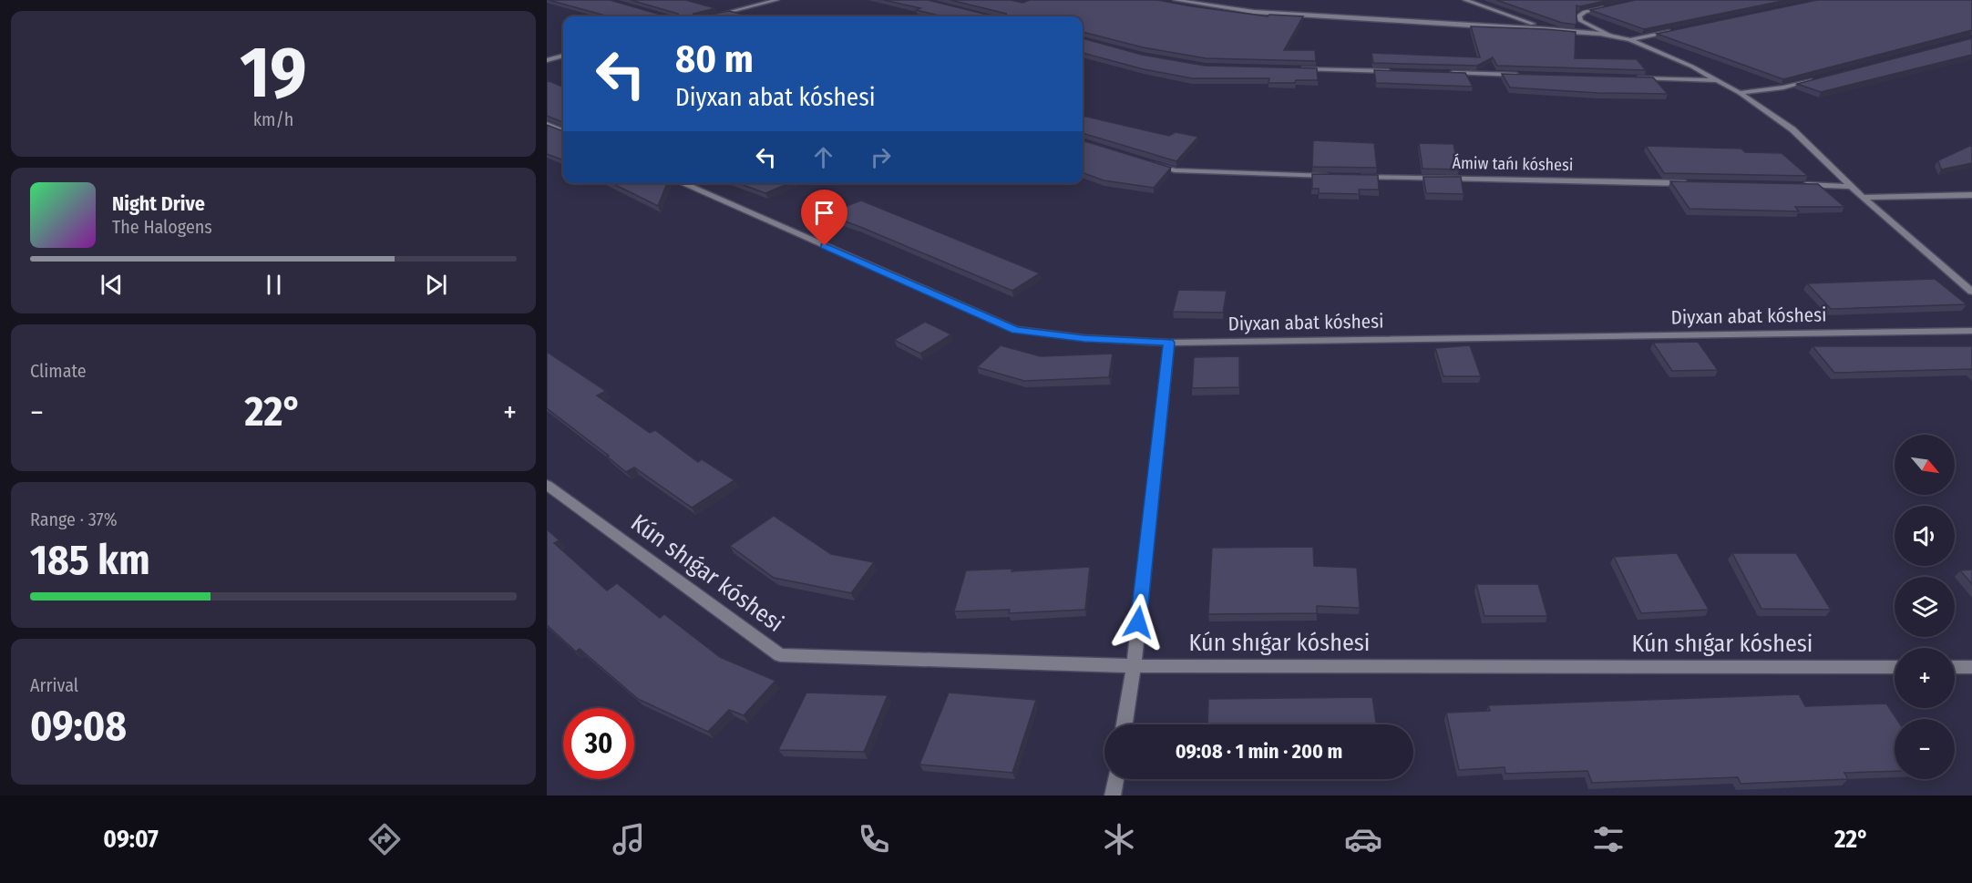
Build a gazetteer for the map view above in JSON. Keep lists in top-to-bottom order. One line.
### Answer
{"streets":{"street":["Ámiw tańı kóshesi","Diyxan abat kóshesi","Kún shıǵar kóshesi"]},"north":"bottom right","page":{"tile":[["19","km/h"],"Climate",["Range · 37%","185 km"],["Arrival","09:08"]],"turn":["80 m","Diyxan abat kóshesi"],"song":["Night Drive","The Halogens"],"heat":["−","22°","+"],"map_buttons":["+","−"],"limit":"30","trip":"09:08 · 1 min · 200 m","tabs":["09:07","22°"]}}
